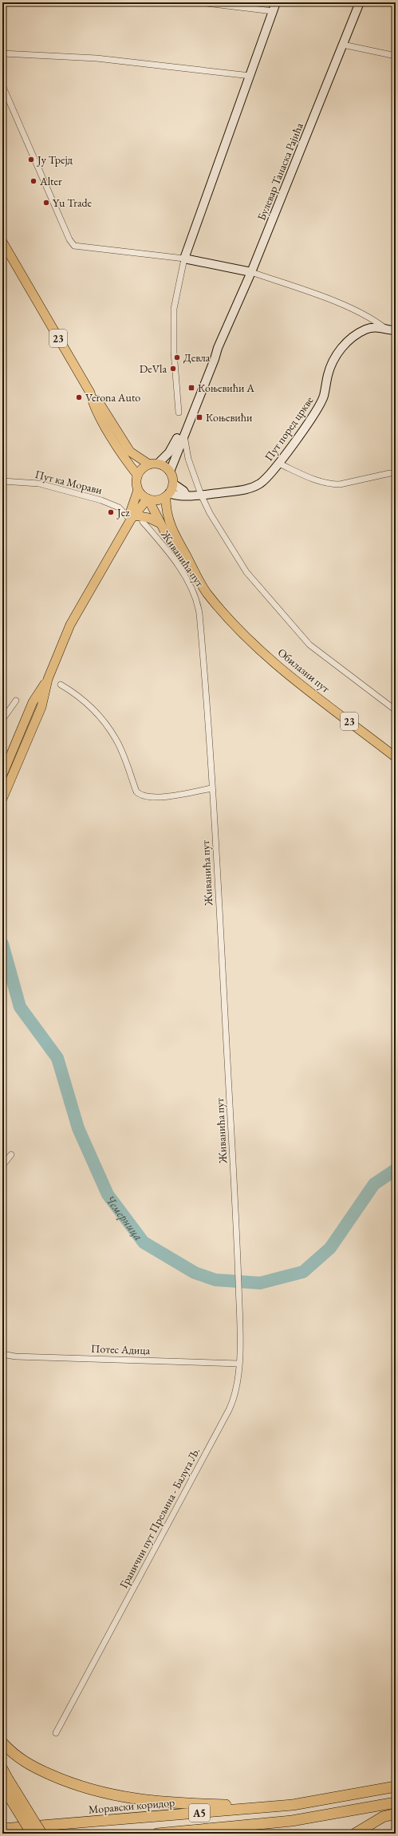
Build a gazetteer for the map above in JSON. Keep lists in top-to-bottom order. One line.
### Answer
{"streets":{"highway":["Моравски коридор","A5"],"main road":["23","Обилазни пут"],"street":["Булевар Танаска Рајића","Пут поред цркве","Пут ка Морави","Живанића пут","Потес Адица","Гранични пут Прељина - Балуга Љ."]},"crossings":[["23","Пут поред цркве"],["23","Живанића пут"],["23","Обилазни пут"],["Живанића пут","Обилазни пут"],["Живанића пут","Гранични пут Прељина - Балуга Љ."],["Потес Адица","Гранични пут Прељина - Балуга Љ."]],"water":["Чемерница"],"places":{"other":["Ју Трејд","Alter","Yu Trade","Девла","DeVla","Verona Auto","Jez"],"transit":["Коњевићи А","Коњевићи"]}}
